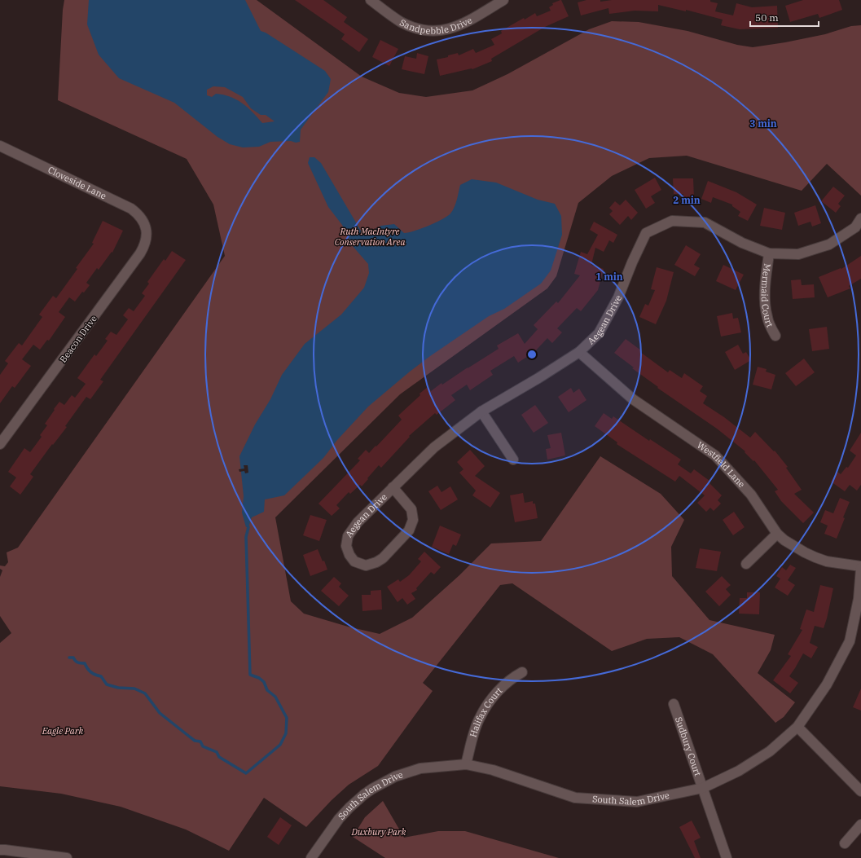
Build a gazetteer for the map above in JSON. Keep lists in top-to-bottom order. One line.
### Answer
{"streets":{"street":["Sandpebble Drive","Cloveside Lane","Mermaid Court","Aegean Drive","Beacon Drive","Westfield Lane","Halifax Court","Sudbury Court","South Salem Drive"]},"crossings":[["Cloveside Lane","Beacon Drive"],["Mermaid Court","Aegean Drive"],["Aegean Drive","Westfield Lane"],["Westfield Lane","South Salem Drive"],["Halifax Court","South Salem Drive"],["Sudbury Court","South Salem Drive"]],"parks":["Ruth MacIntyre Conservation Area","Eagle Park","Duxbury Park"],"scale_bar":"50 m","rings":["3 min","2 min","1 min"]}
